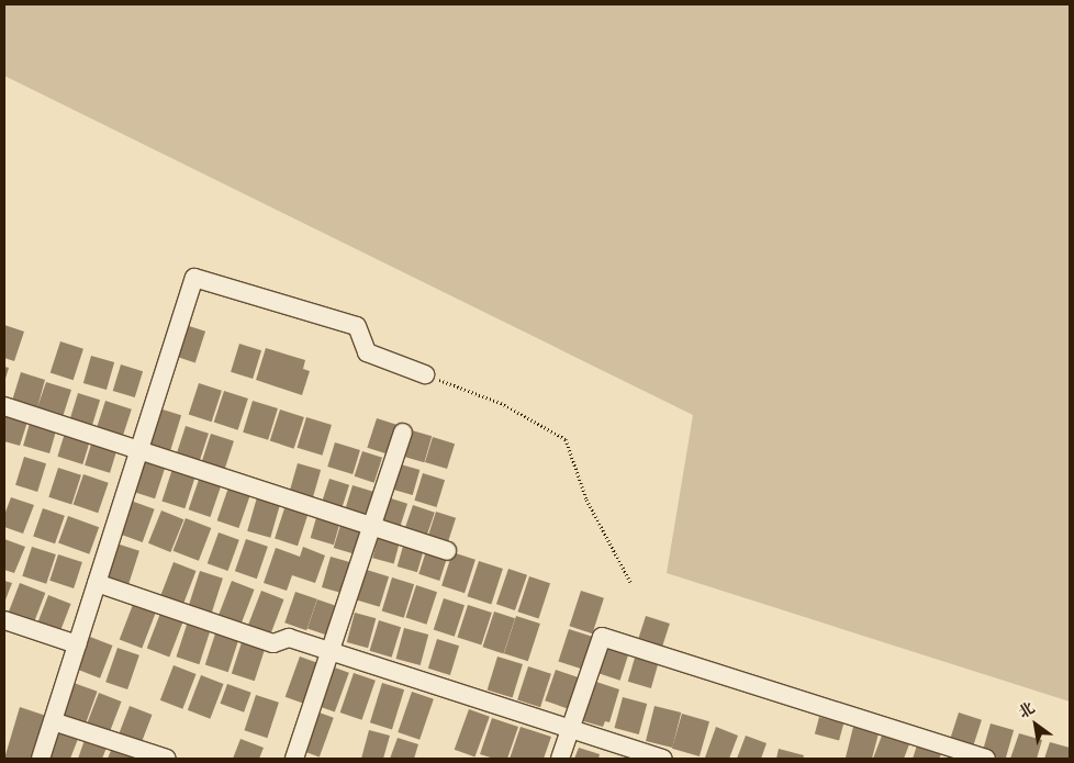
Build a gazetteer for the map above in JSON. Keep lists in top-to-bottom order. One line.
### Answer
{"north":"top left"}
